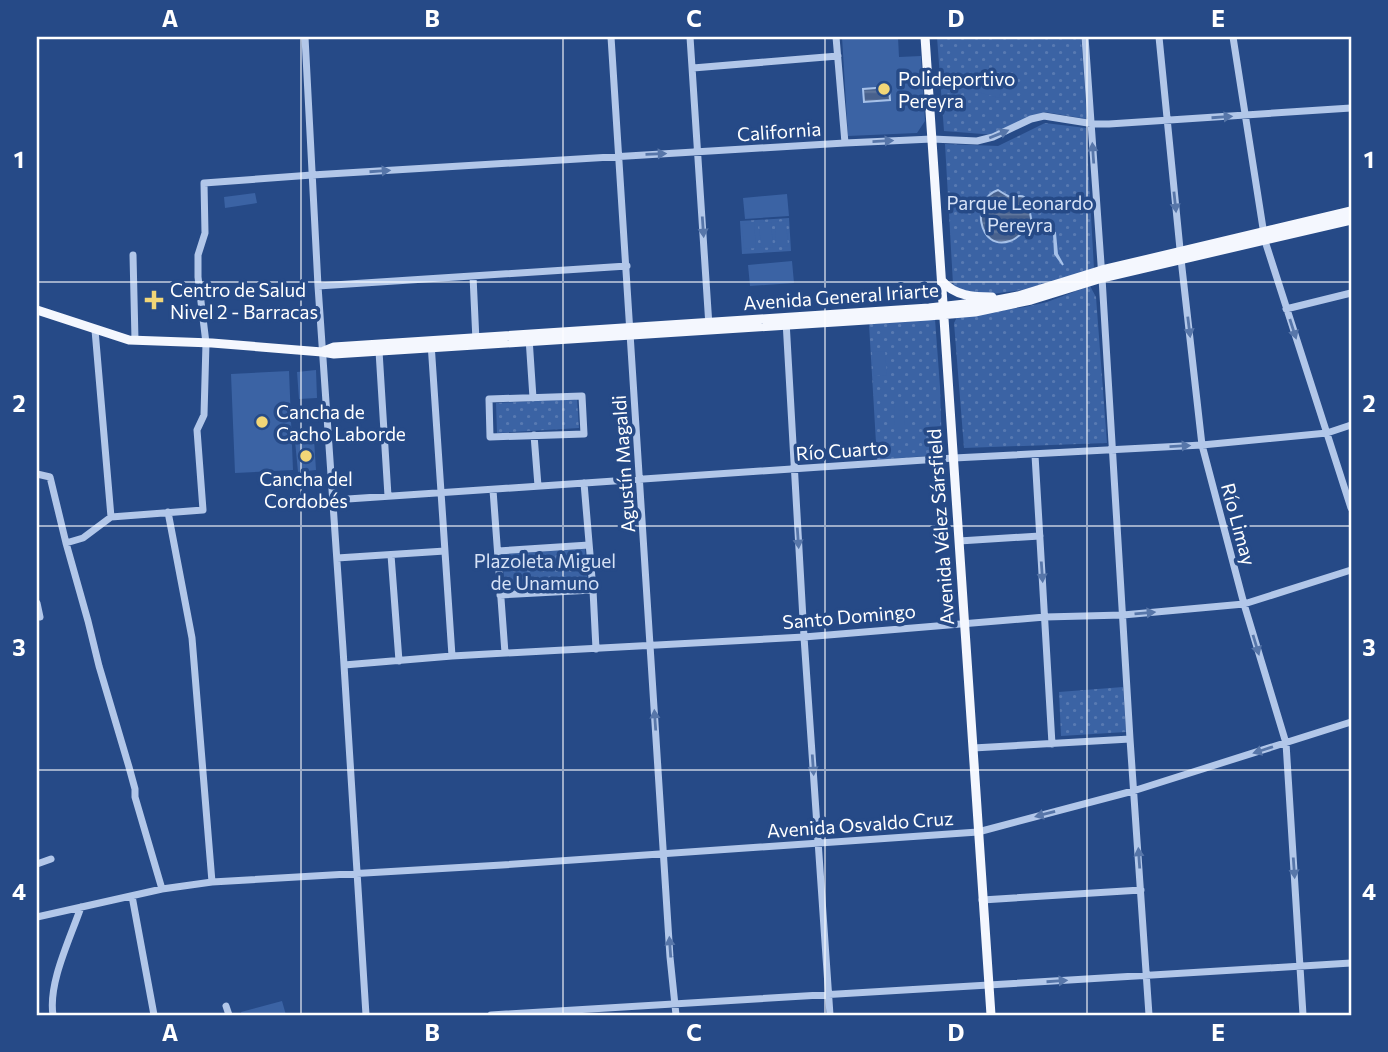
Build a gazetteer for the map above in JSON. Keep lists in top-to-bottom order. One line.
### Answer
{"streets":{"main road":["Avenida General Iriarte","Avenida Vélez Sársfield"],"street":["California","Río Cuarto","Agustín Magaldi","Río Limay","Santo Domingo","Avenida Osvaldo Cruz"]},"crossings":[["California","Avenida General Iriarte"],["California","Agustín Magaldi"],["California","Río Limay"],["California","Avenida Vélez Sársfield"],["Avenida General Iriarte","Agustín Magaldi"],["Avenida General Iriarte","Río Limay"],["Avenida General Iriarte","Avenida Vélez Sársfield"],["Río Cuarto","Agustín Magaldi"],["Río Cuarto","Río Limay"],["Río Cuarto","Avenida Vélez Sársfield"],["Agustín Magaldi","Santo Domingo"],["Agustín Magaldi","Avenida Osvaldo Cruz"],["Río Limay","Santo Domingo"],["Río Limay","Avenida Osvaldo Cruz"],["Avenida Vélez Sársfield","Santo Domingo"],["Avenida Vélez Sársfield","Avenida Osvaldo Cruz"]],"one_way":["California","Agustín Magaldi","Río Limay"],"parks":["Parque Leonardo Pereyra","Plazoleta Miguel de Unamuno"],"places":{"other":["Polideportivo Pereyra","Cancha de Cacho Laborde","Cancha del Cordobés"],"health":["Centro de Salud Nivel 2 - Barracas"]},"grid":{"columns":["A","B","C","D","E"],"rows":["1","2","3","4"]}}
